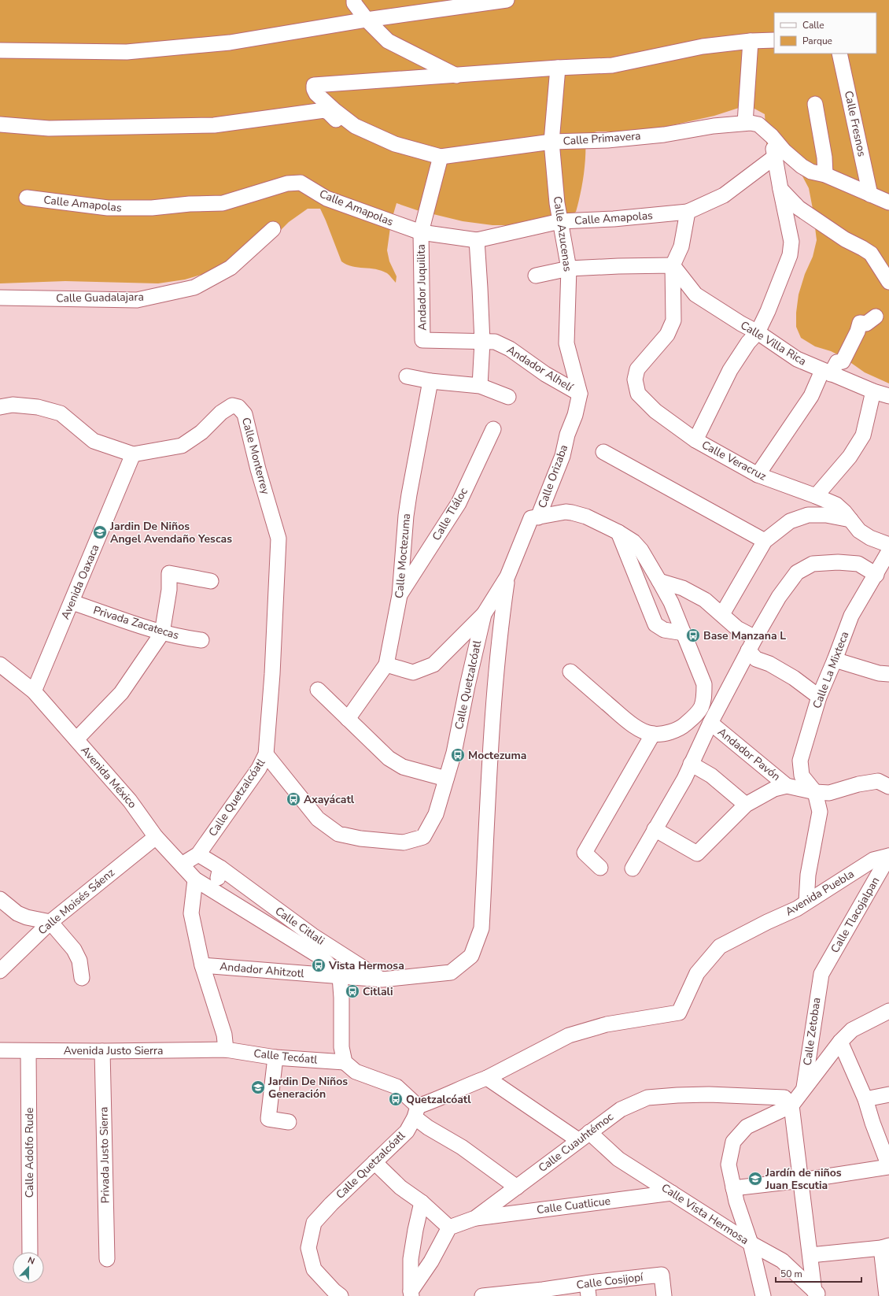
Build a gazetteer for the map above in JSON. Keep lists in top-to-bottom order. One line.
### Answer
{"streets":{"street":["Calle Fresnos","Calle Primavera","Calle Amapolas","Calle Azucenas","Andador Juquilita","Calle Guadalajara","Calle Villa Rica","Andador Alhelí","Calle Monterrey","Calle Veracruz","Calle Orizaba","Calle Tláloc","Calle Moctezuma","Avenida Oaxaca","Privada Zacatecas","Calle La Mixteca","Calle Quetzalcóatl","Andador Pavón","Avenida México","Avenida Puebla","Calle Moisés Sáenz","Calle Tlacojalpan","Calle Citlali","Andador Ahitzotl","Calle Zetobaa","Avenida Justo Sierra","Calle Tecóatl","Calle Cuauhtémoc","Calle Adolfo Rude","Privada Justo Sierra","Calle Cuatlicue","Calle Vista Hermosa","Calle Cosijopí"]},"crossings":[["Calle Fresnos","Calle Primavera"],["Calle Primavera","Calle Azucenas"],["Calle Amapolas","Calle Azucenas"],["Calle Amapolas","Andador Juquilita"],["Calle Azucenas","Andador Alhelí"],["Calle Azucenas","Calle Orizaba"],["Andador Juquilita","Andador Alhelí"],["Calle Villa Rica","Calle Veracruz"],["Calle Monterrey","Avenida Oaxaca"],["Calle Monterrey","Calle Quetzalcóatl"],["Calle Tláloc","Calle Moctezuma"],["Avenida Oaxaca","Privada Zacatecas"],["Avenida Oaxaca","Avenida México"],["Calle La Mixteca","Avenida Puebla"],["Calle Quetzalcóatl","Calle Citlali"],["Avenida México","Calle Moisés Sáenz"],["Avenida Puebla","Calle Tlacojalpan"],["Avenida Puebla","Calle Vista Hermosa"],["Calle Tlacojalpan","Calle Zetobaa"],["Avenida Justo Sierra","Calle Tecóatl"],["Avenida Justo Sierra","Calle Adolfo Rude"],["Avenida Justo Sierra","Privada Justo Sierra"],["Calle Cuauhtémoc","Calle Cuatlicue"],["Calle Cuauhtémoc","Calle Vista Hermosa"],["Calle Cuatlicue","Calle Vista Hermosa"]],"places":{"school or university":["Jardin De Niños Angel Avendaño Yescas","Jardin De Niños Generación","Jardín de niños Juan Escutia"],"bus stop":["Base Manzana L","Moctezuma","Axayácatl","Vista Hermosa","Citlali","Quetzalcóatl"]},"legend":["Calle","Parque"],"scale_bar":"50 m","north":"top"}
